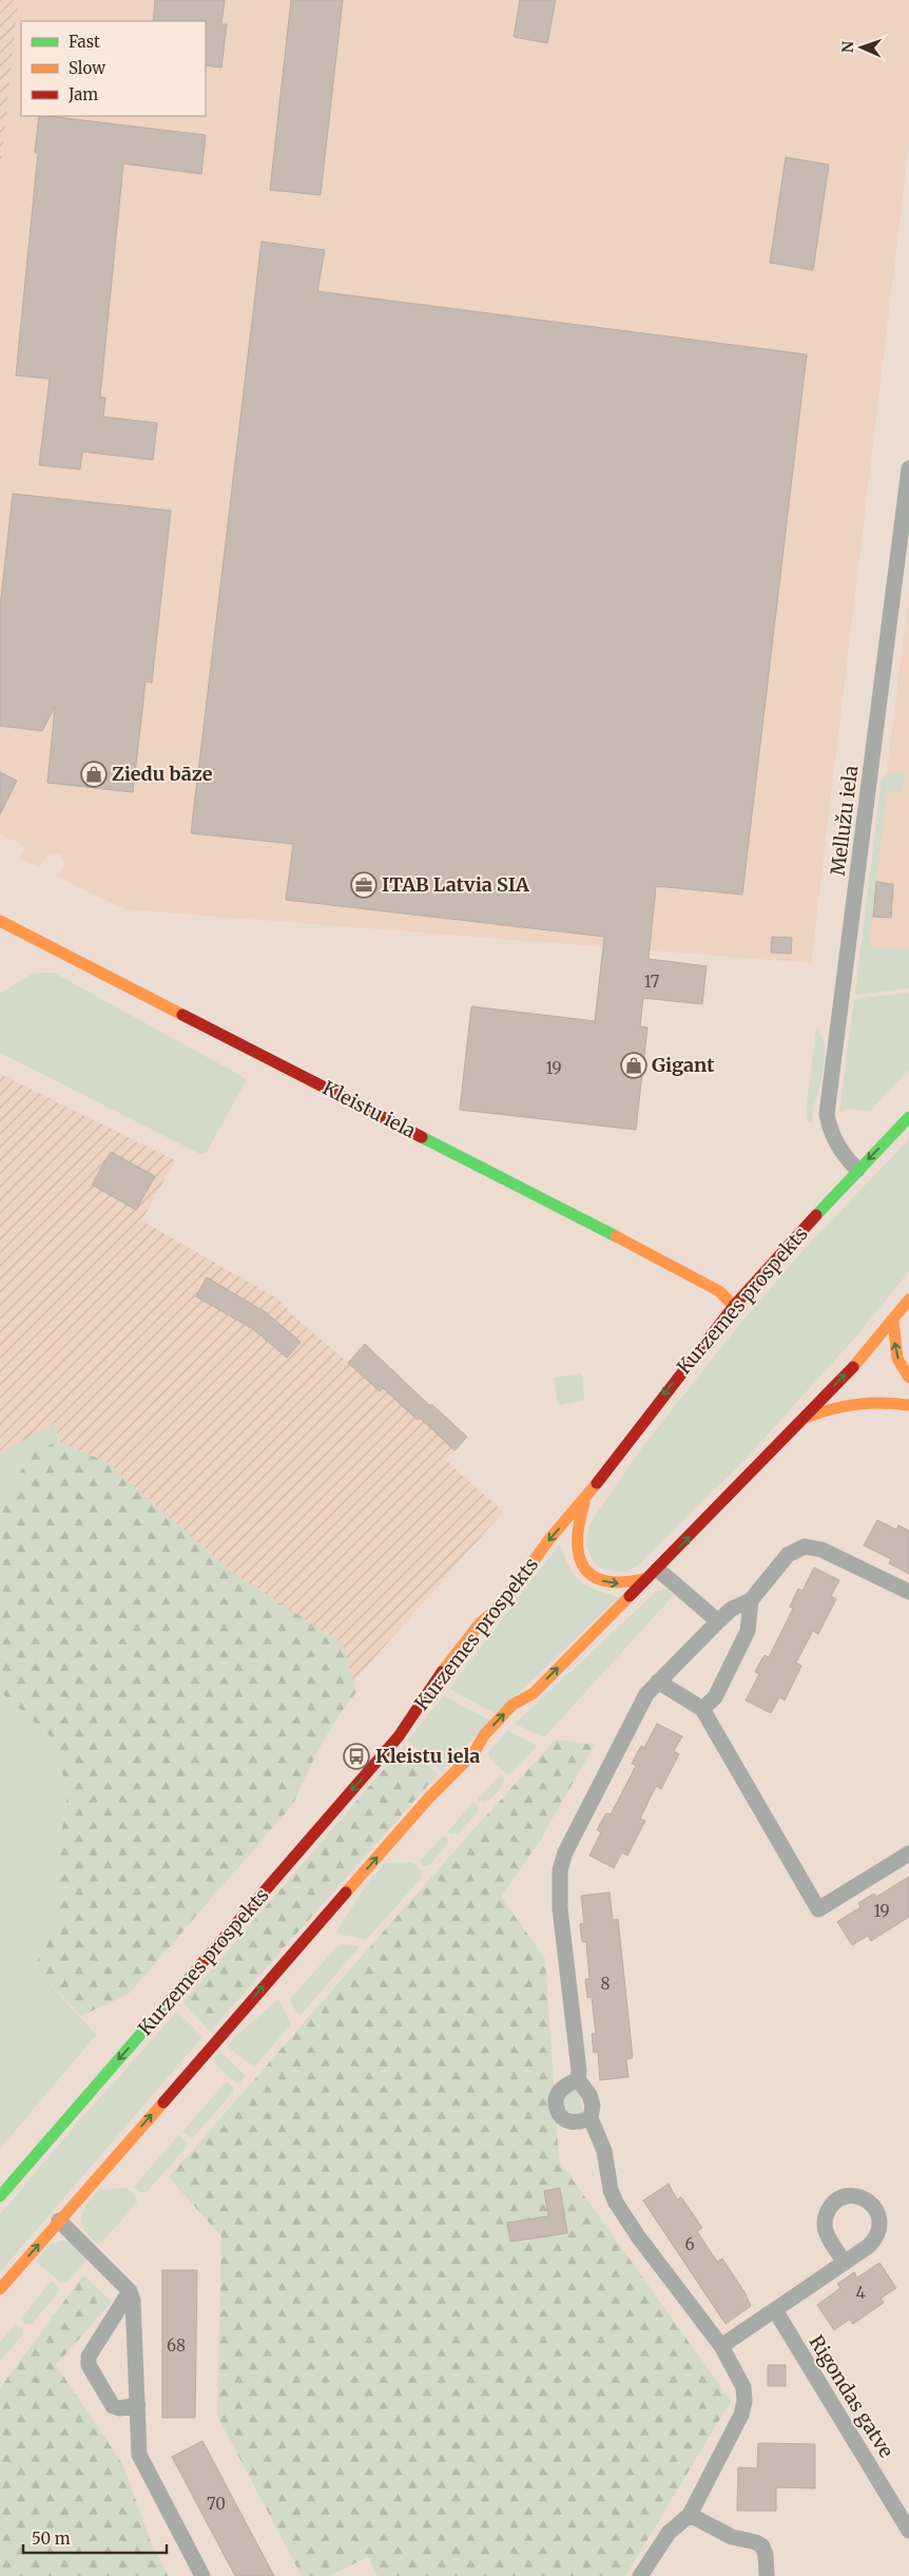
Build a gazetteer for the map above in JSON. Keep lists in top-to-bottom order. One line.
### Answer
{"streets":{"main road":["Kleistu iela","Kurzemes prospekts"],"street":["Mellužu iela","Rigondas gatve"]},"crossings":[["Mellužu iela","Kurzemes prospekts"],["Kleistu iela","Kurzemes prospekts"]],"places":{"shop":["Ziedu bāze","Gigant"],"office":["ITAB Latvia SIA"],"bus stop":["Kleistu iela"]},"house_numbers":["17","19","19","8","6","4","68","70"],"legend":["Fast","Slow","Jam"],"scale_bar":"50 m","north":"left"}
